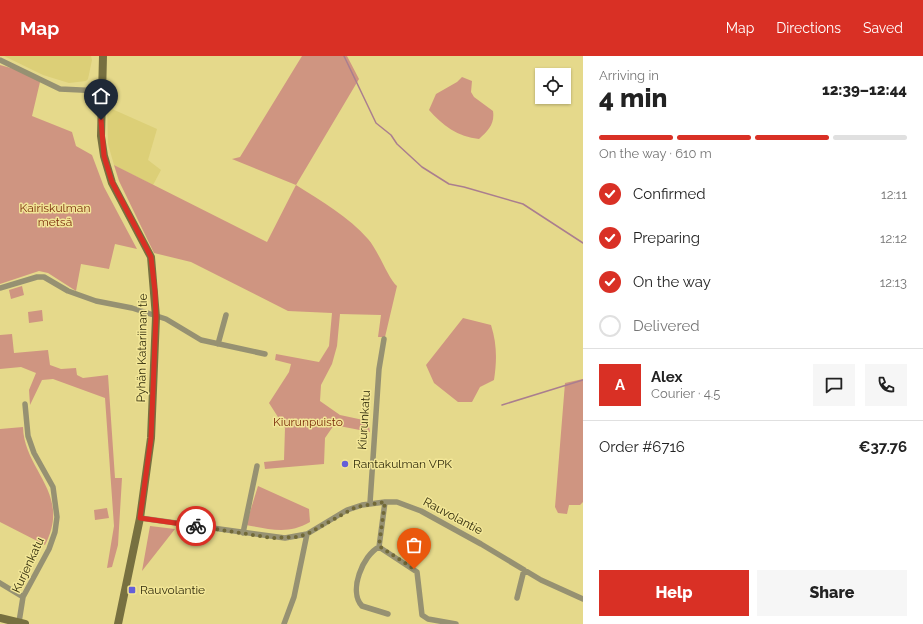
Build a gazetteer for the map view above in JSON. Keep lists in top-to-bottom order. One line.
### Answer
{"streets":{"street":["Pyhän Katariinan tie","Kiurunkatu","Rauvolantie","Kurjenkatu"]},"crossings":[["Pyhän Katariinan tie","Rauvolantie"],["Kiurunkatu","Rauvolantie"]],"parks":["Kairiskulman metsä","Kiurunpuisto"],"places":{"other":["Rantakulman VPK"],"transit":["Rauvolantie"]},"page":{"header":"Map","nav":["Map","Directions","Saved"],"heading":["4 min","Arriving in","12:39–12:44"],"panel":["Alex","Courier · 4.5","Order #6716","€37.76"],"bar":"On the way · 610 m","list":[["Confirmed","12:11"],["Preparing","12:12"],["On the way","12:13"],"Delivered"],"round":"A","buttons":["Help","Share"]}}
